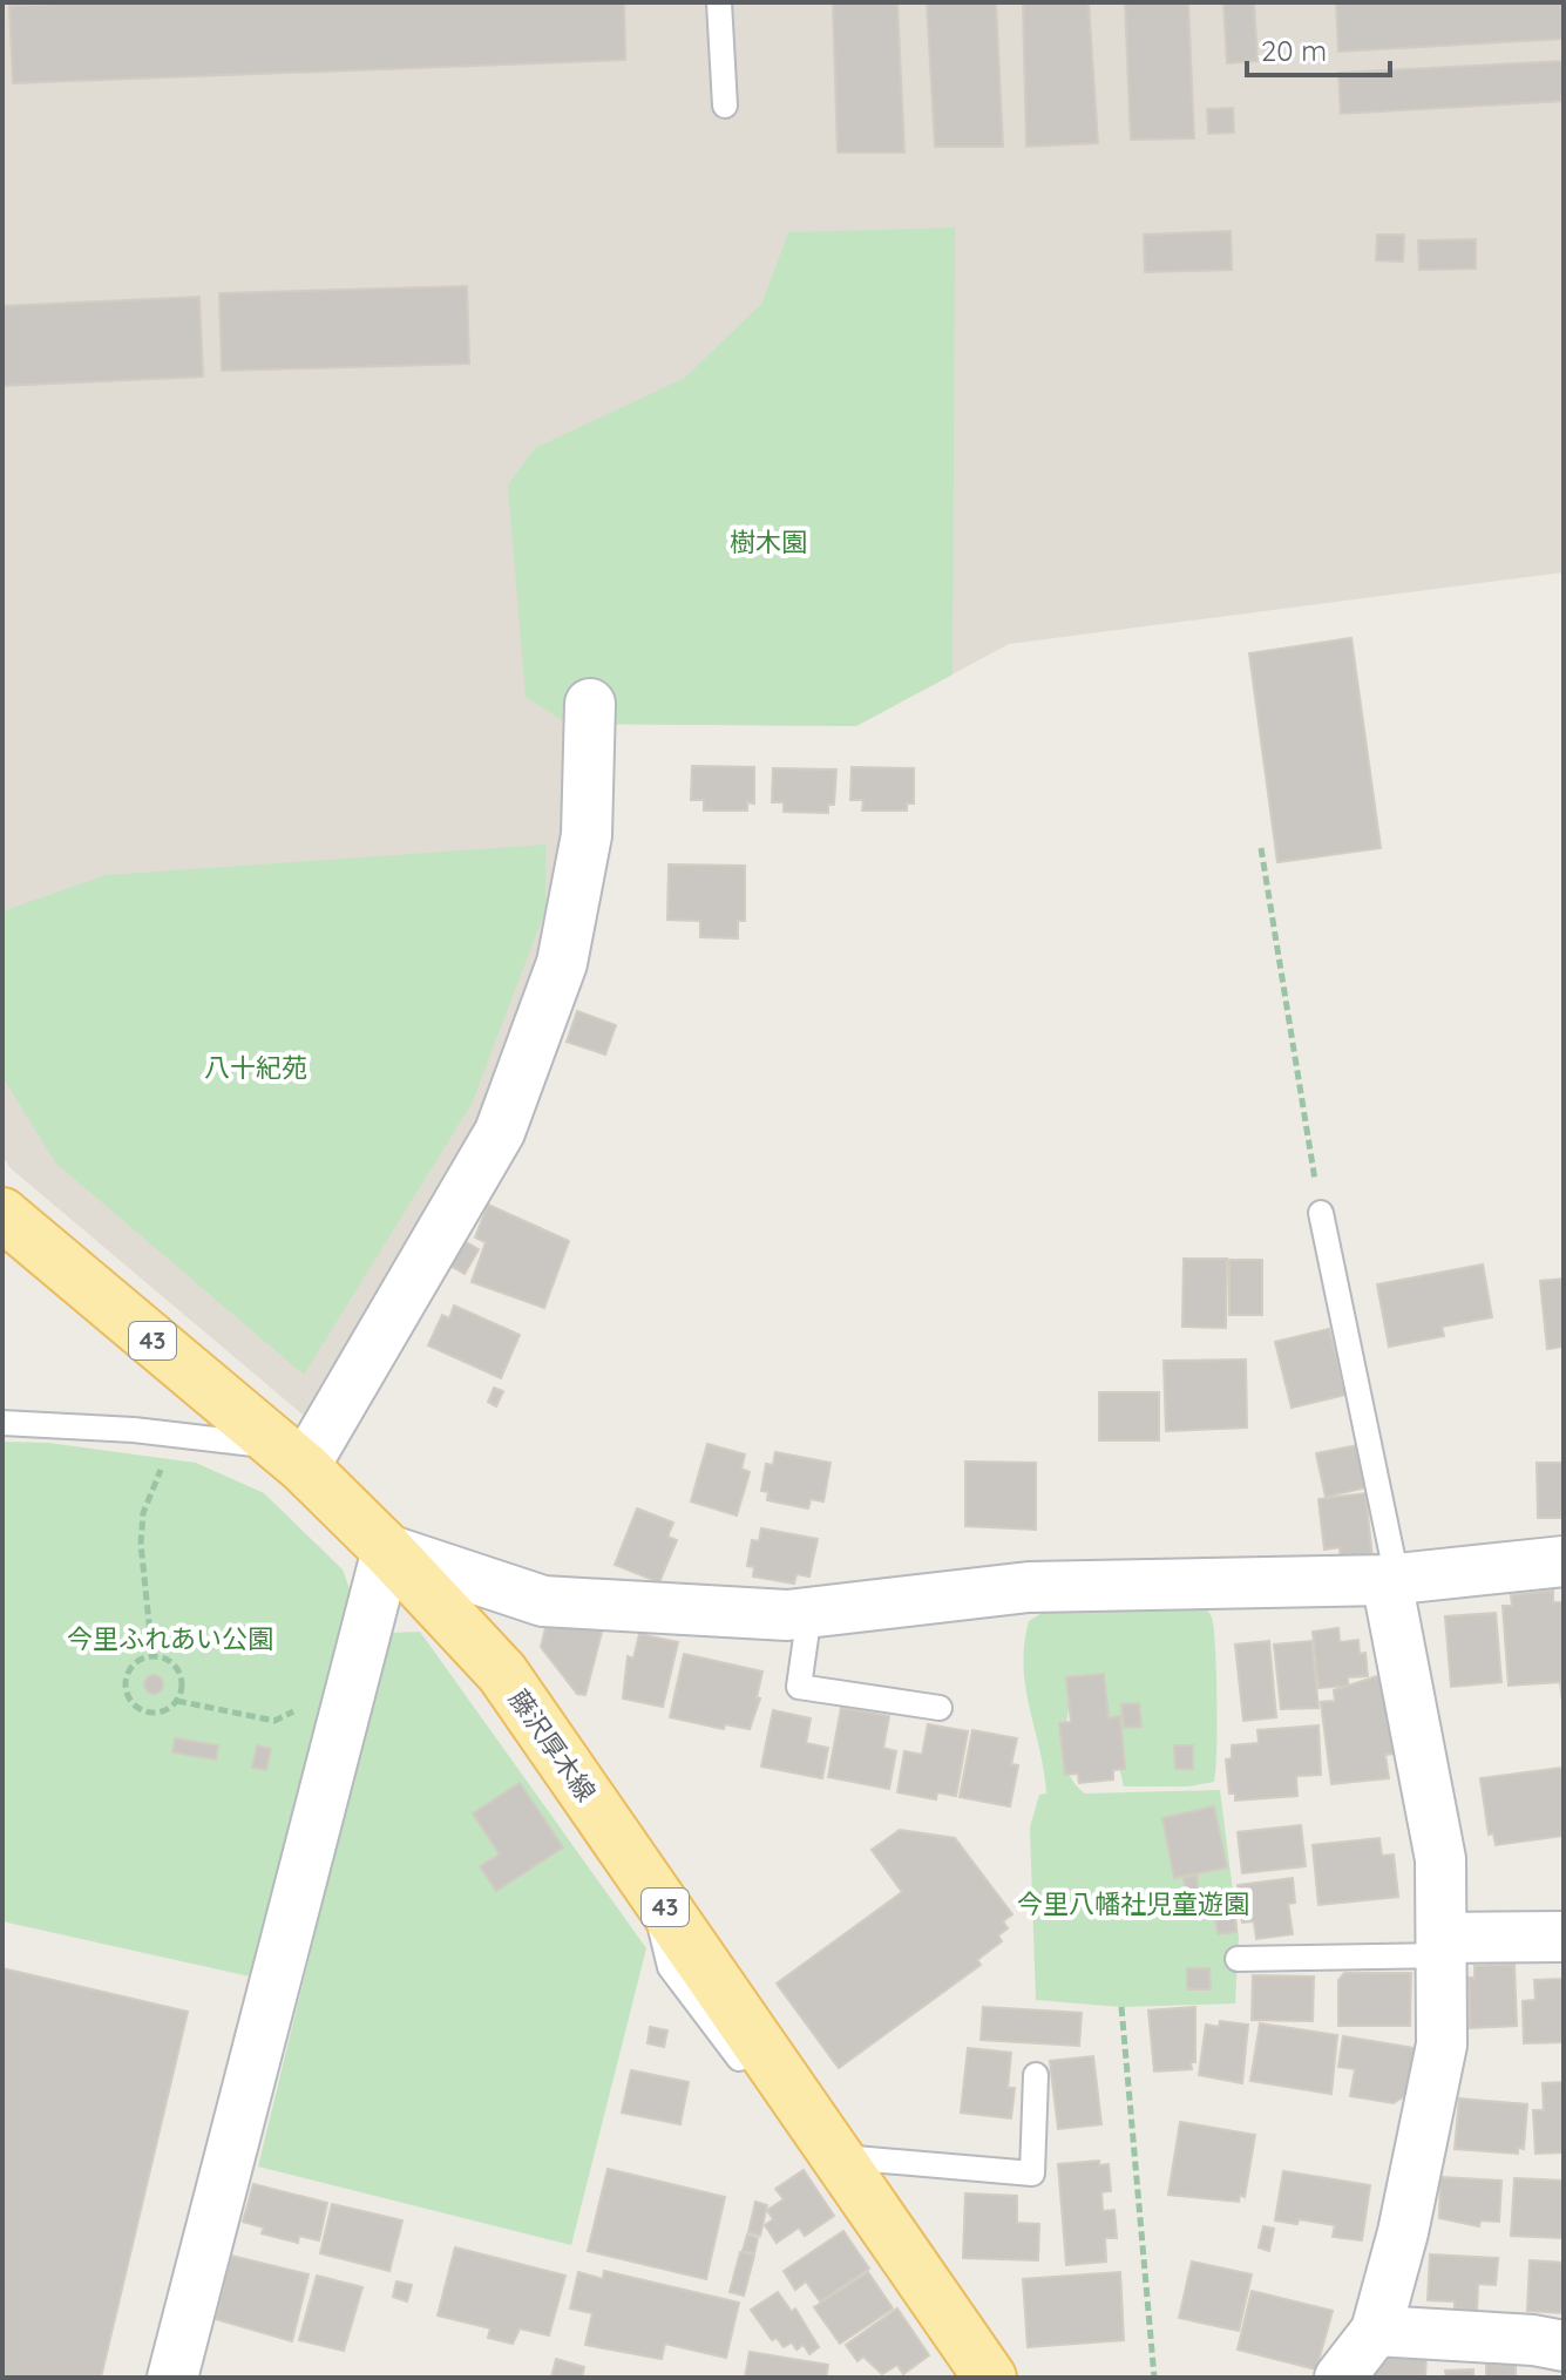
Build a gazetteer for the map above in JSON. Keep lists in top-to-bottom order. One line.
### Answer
{"streets":{"main road":["43","藤沢厚木線"]},"parks":["樹木園","八十紀苑","今里ふれあい公園","今里八幡社児童遊園"],"scale_bar":"20 m"}
